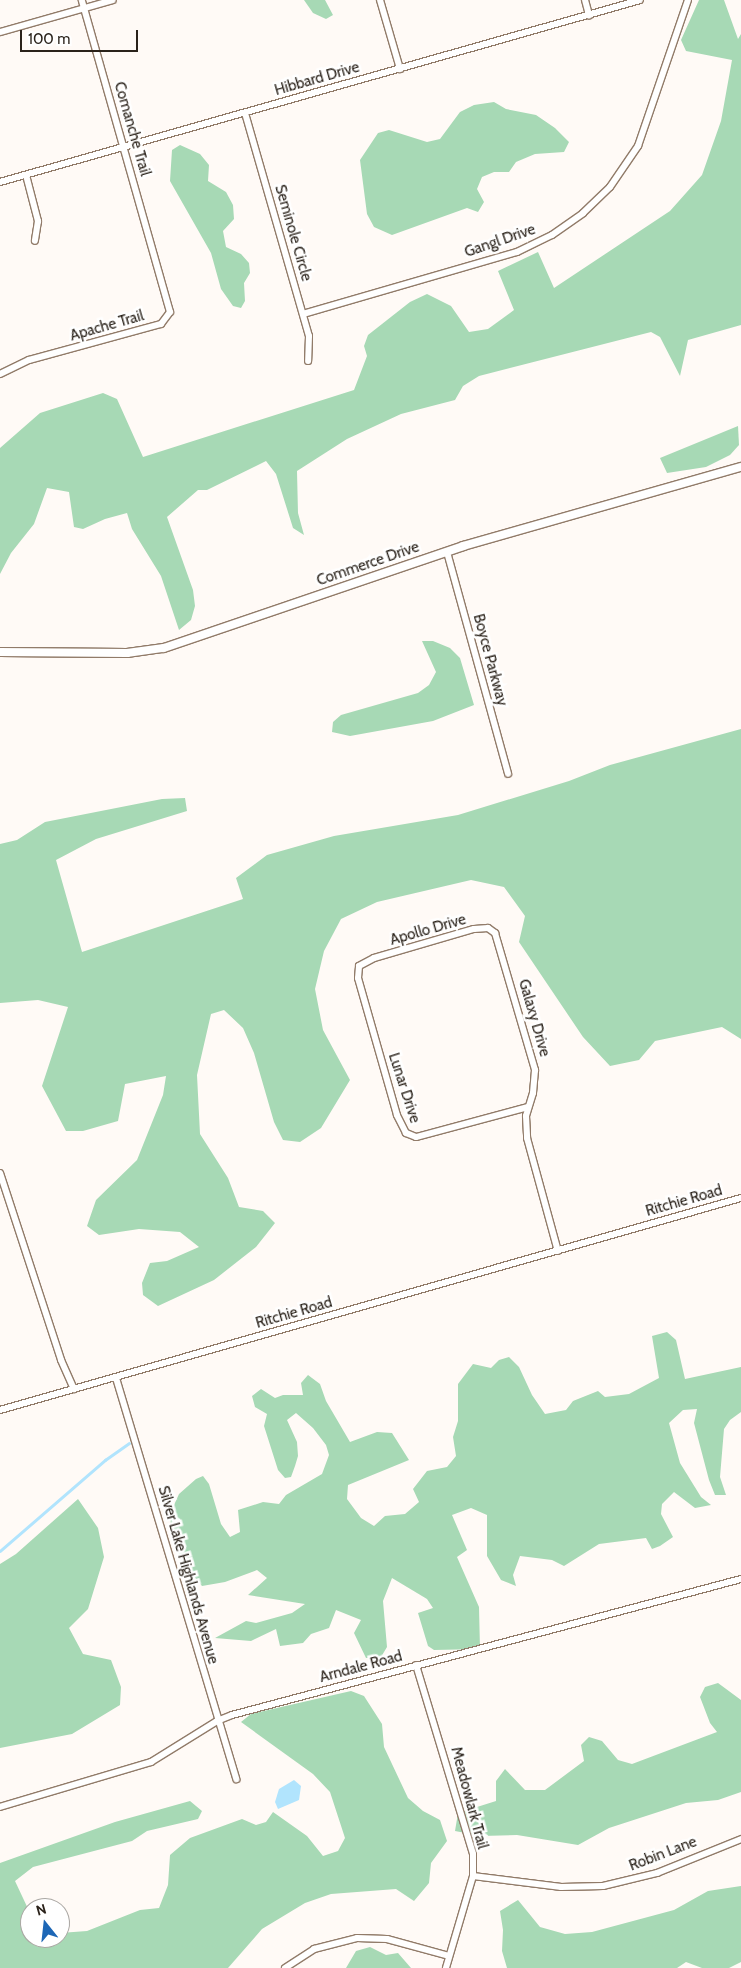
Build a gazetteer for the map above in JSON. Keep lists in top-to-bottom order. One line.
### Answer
{"streets":{"street":["Hibbard Drive","Comanche Trail","Seminole Circle","Gangl Drive","Apache Trail","Commerce Drive","Boyce Parkway","Apollo Drive","Galaxy Drive","Lunar Drive","Ritchie Road","Silver Lake Highlands Avenue","Arndale Road","Meadowlark Trail","Robin Lane"]},"crossings":[["Hibbard Drive","Comanche Trail"],["Hibbard Drive","Seminole Circle"],["Comanche Trail","Apache Trail"],["Seminole Circle","Gangl Drive"],["Commerce Drive","Boyce Parkway"],["Apollo Drive","Galaxy Drive"],["Apollo Drive","Lunar Drive"],["Galaxy Drive","Lunar Drive"],["Galaxy Drive","Ritchie Road"],["Ritchie Road","Silver Lake Highlands Avenue"],["Silver Lake Highlands Avenue","Arndale Road"],["Arndale Road","Meadowlark Trail"],["Meadowlark Trail","Robin Lane"]],"scale_bar":"100 m","north":"top"}
